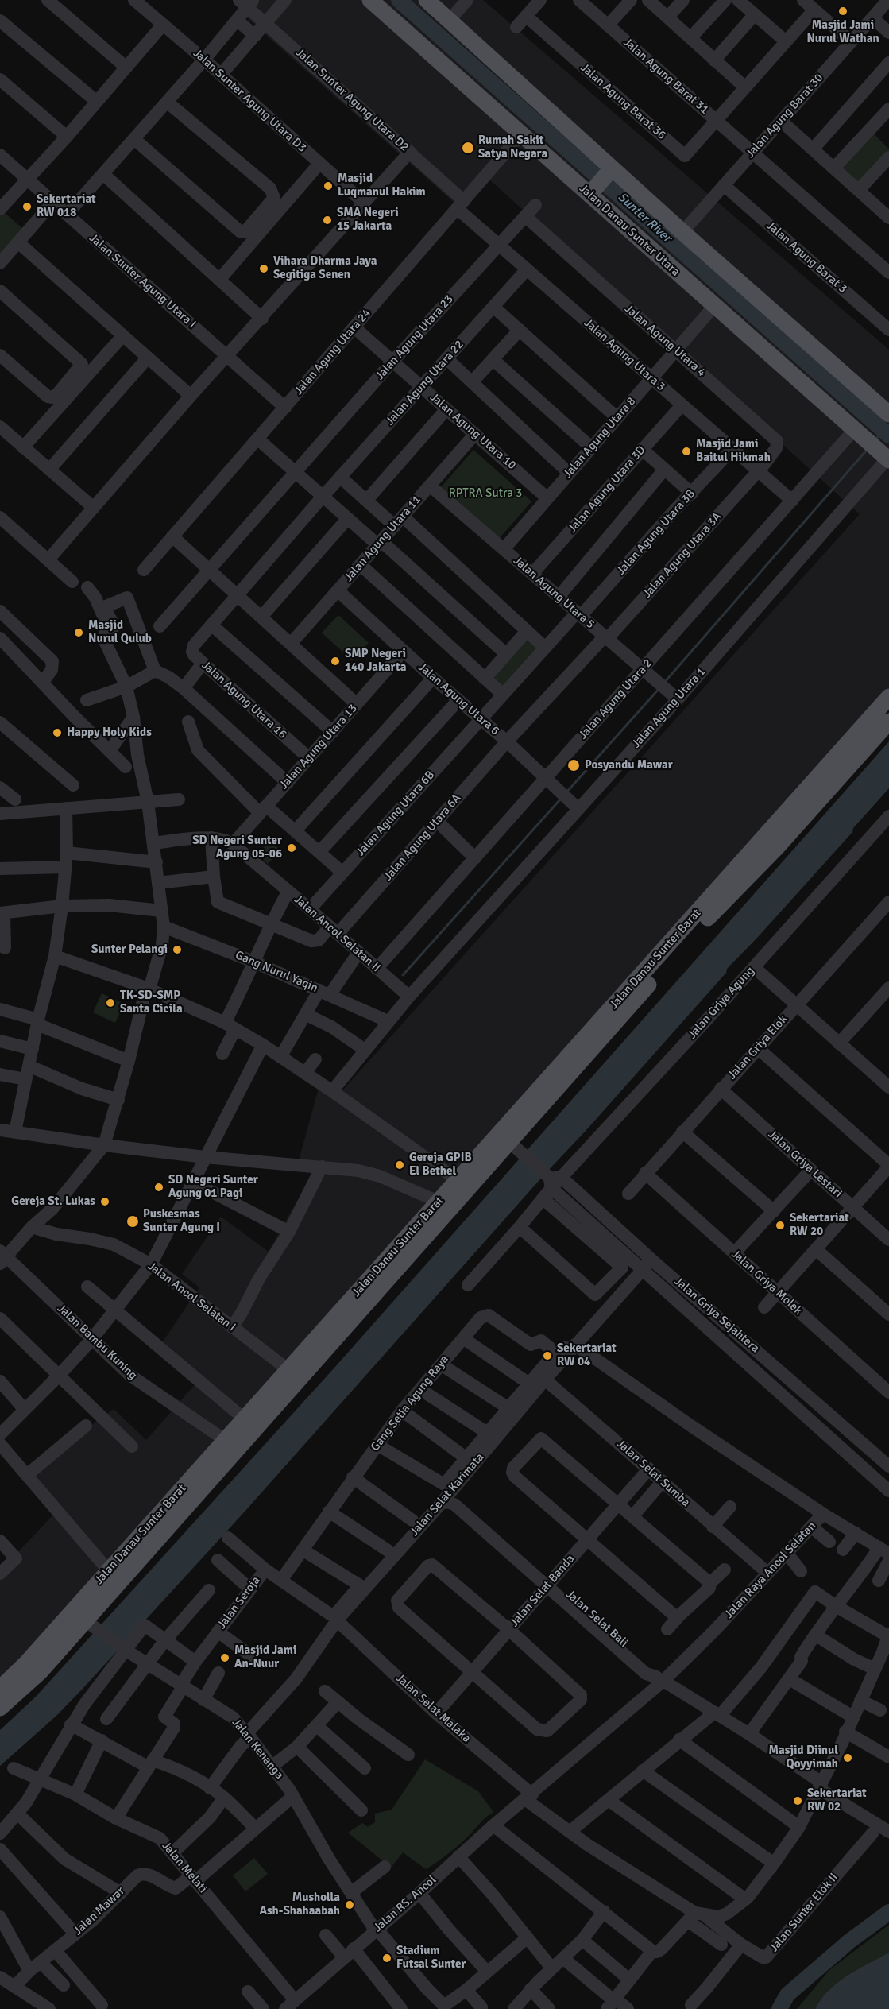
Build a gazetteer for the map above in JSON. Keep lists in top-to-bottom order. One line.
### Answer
{"streets":{"main road":["Jalan Danau Sunter Utara","Jalan Danau Sunter Barat"],"street":["Jalan Agung Barat 31","Jalan Sunter Agung Utara D2","Jalan Sunter Agung Utara D3","Jalan Agung Barat 36","Jalan Agung Barat 30","Jalan Agung Barat 3","Jalan Sunter Agung Utara I","Jalan Agung Utara 23","Jalan Agung Utara 4","Jalan Agung Utara 24","Jalan Agung Utara 3","Jalan Agung Utara 22","Jalan Agung Utara 10","Jalan Agung Utara 8","Jalan Agung Utara 3D","Jalan Agung Utara 3B","Jalan Agung Utara 11","Jalan Agung Utara 3A","Jalan Agung Utara 5","Jalan Agung Utara 6","Jalan Agung Utara 2","Jalan Agung Utara 16","Jalan Agung Utara 1","Jalan Agung Utara 13","Jalan Agung Utara 6B","Jalan Agung Utara 6A","Jalan Ancol Selatan II","Gang Nurul Yaqin","Jalan Griya Agung","Jalan Griya Elok","Jalan Griya Lestari","Jalan Griya Molek","Jalan Ancol Selatan I","Jalan Griya Sejahtera","Jalan Bambu Kuning","Gang Setia Agung Raya","Jalan Selat Sumba","Jalan Selat Karimata","Jalan Raya Ancol Selatan","Jalan Selat Banda","Jalan Seroja","Jalan Selat Bali","Jalan Selat Malaka","Jalan Kenanga","Jalan Melati","Jalan RS. Ancol","Jalan Mawar","Jalan Sunter Elok II"]},"crossings":[["Jalan Agung Barat 31","Jalan Agung Barat 36"],["Jalan Agung Barat 31","Jalan Agung Barat 30"],["Jalan Sunter Agung Utara D2","Jalan Agung Utara 24"],["Jalan Sunter Agung Utara D2","Jalan Agung Utara 3"],["Jalan Agung Barat 30","Jalan Agung Barat 3"],["Jalan Danau Sunter Utara","Jalan Agung Utara 24"],["Jalan Danau Sunter Utara","Jalan Agung Utara 8"],["Jalan Danau Sunter Utara","Jalan Agung Utara 2"],["Jalan Danau Sunter Utara","Jalan Agung Utara 1"],["Jalan Sunter Agung Utara I","Jalan Agung Utara 24"],["Jalan Agung Utara 23","Jalan Agung Utara 4"],["Jalan Agung Utara 23","Jalan Agung Utara 3"],["Jalan Agung Utara 23","Jalan Agung Utara 10"],["Jalan Agung Utara 4","Jalan Agung Utara 3"],["Jalan Agung Utara 4","Jalan Agung Utara 8"],["Jalan Agung Utara 4","Jalan Agung Utara 3A"],["Jalan Agung Utara 24","Jalan Agung Utara 3"],["Jalan Agung Utara 24","Jalan Agung Utara 10"],["Jalan Agung Utara 3","Jalan Agung Utara 22"],["Jalan Agung Utara 3","Jalan Agung Utara 8"],["Jalan Agung Utara 3","Jalan Agung Utara 3D"],["Jalan Agung Utara 3","Jalan Agung Utara 3B"],["Jalan Agung Utara 3","Jalan Agung Utara 3A"],["Jalan Agung Utara 3","Jalan Agung Utara 2"],["Jalan Agung Utara 22","Jalan Agung Utara 10"],["Jalan Agung Utara 22","Jalan Agung Utara 16"],["Jalan Agung Utara 10","Jalan Agung Utara 8"],["Jalan Agung Utara 10","Jalan Agung Utara 11"],["Jalan Agung Utara 8","Jalan Agung Utara 5"],["Jalan Agung Utara 3D","Jalan Agung Utara 5"],["Jalan Agung Utara 3B","Jalan Agung Utara 5"],["Jalan Agung Utara 3B","Jalan Agung Utara 6B"],["Jalan Agung Utara 11","Jalan Agung Utara 5"],["Jalan Agung Utara 11","Jalan Agung Utara 6"],["Jalan Agung Utara 3A","Jalan Agung Utara 5"],["Jalan Agung Utara 3A","Jalan Agung Utara 6"],["Jalan Agung Utara 3A","Jalan Agung Utara 6A"],["Jalan Agung Utara 5","Jalan Agung Utara 2"],["Jalan Agung Utara 5","Jalan Agung Utara 1"],["Jalan Agung Utara 6","Jalan Agung Utara 2"],["Jalan Agung Utara 6","Jalan Agung Utara 1"],["Jalan Agung Utara 6","Jalan Agung Utara 13"],["Jalan Agung Utara 6","Jalan Agung Utara 6B"],["Jalan Agung Utara 6","Jalan Agung Utara 6A"],["Jalan Agung Utara 2","Jalan Ancol Selatan II"],["Jalan Agung Utara 16","Jalan Agung Utara 13"],["Jalan Agung Utara 1","Jalan Ancol Selatan II"],["Jalan Agung Utara 13","Jalan Ancol Selatan II"],["Jalan Agung Utara 6B","Jalan Ancol Selatan II"],["Jalan Agung Utara 6A","Jalan Ancol Selatan II"],["Jalan Danau Sunter Barat","Jalan Ancol Selatan I"],["Jalan Danau Sunter Barat","Jalan Bambu Kuning"],["Jalan Danau Sunter Barat","Jalan Kenanga"],["Jalan Griya Agung","Jalan Griya Sejahtera"],["Jalan Griya Elok","Jalan Griya Lestari"],["Jalan Griya Elok","Jalan Griya Molek"],["Jalan Griya Sejahtera","Jalan Selat Karimata"],["Gang Setia Agung Raya","Jalan Seroja"],["Jalan Selat Sumba","Jalan Selat Karimata"],["Jalan Selat Sumba","Jalan Selat Banda"],["Jalan Selat Karimata","Jalan Seroja"],["Jalan Selat Karimata","Jalan Selat Bali"],["Jalan Selat Karimata","Jalan Selat Malaka"],["Jalan Selat Karimata","Jalan Kenanga"],["Jalan Raya Ancol Selatan","Jalan Selat Bali"],["Jalan Raya Ancol Selatan","Jalan Selat Malaka"],["Jalan Raya Ancol Selatan","Jalan RS. Ancol"],["Jalan Selat Banda","Jalan Selat Bali"],["Jalan Selat Banda","Jalan Selat Malaka"],["Jalan Seroja","Jalan Selat Malaka"],["Jalan Seroja","Jalan Kenanga"],["Jalan Selat Malaka","Jalan RS. Ancol"],["Jalan Kenanga","Jalan RS. Ancol"],["Jalan Melati","Jalan RS. Ancol"],["Jalan Melati","Jalan Mawar"]],"water":["Sunter River"],"parks":["RPTRA Sutra 3"],"places":["Masjid Jami Nurul Wathan","Rumah Sakit Satya Negara","Masjid Luqmanul Hakim","Sekertariat RW 018","SMA Negeri 15 Jakarta","Vihara Dharma Jaya Segitiga Senen","Masjid Jami Baitul Hikmah","Masjid Nurul Qulub","SMP Negeri 140 Jakarta","Happy Holy Kids","Posyandu Mawar","SD Negeri Sunter Agung 05-06","Sunter Pelangi","TK-SD-SMP Santa Cicila","Gereja GPIB El Bethel","SD Negeri Sunter Agung 01 Pagi","Gereja St. Lukas","Puskesmas Sunter Agung I","Sekertariat RW 20","Sekertariat RW 04","Masjid Jami An-Nuur","Masjid Diinul Qoyyimah","Sekertariat RW 02","Musholla Ash-Shahaabah","Stadium Futsal Sunter"]}
